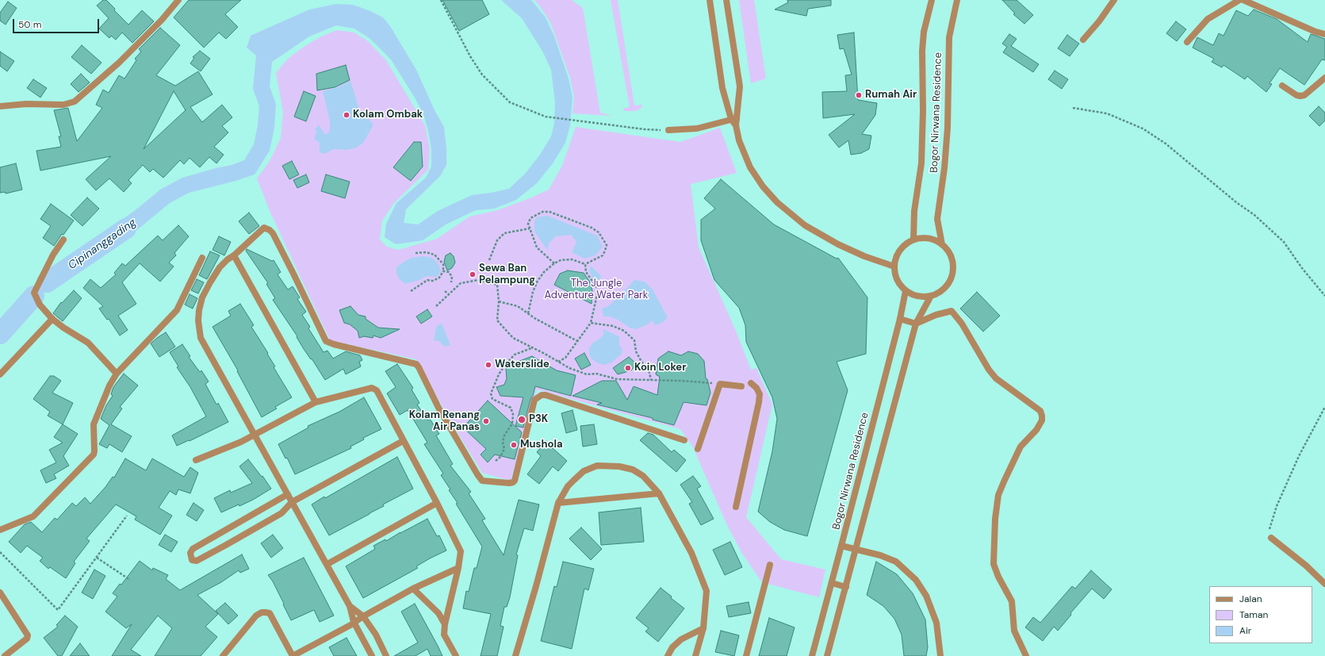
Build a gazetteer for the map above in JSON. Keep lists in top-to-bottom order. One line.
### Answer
{"streets":{"street":["Bogor Nirwana Residence"]},"water":["Cipinanggading"],"parks":["The Jungle Adventure Water Park"],"places":["Rumah Air","Kolam Ombak","Sewa Ban Pelampung","Waterslide","Koin Loker","P3K","Kolam Renang Air Panas","Mushola"],"legend":["Jalan","Taman","Air"],"scale_bar":"50 m"}
